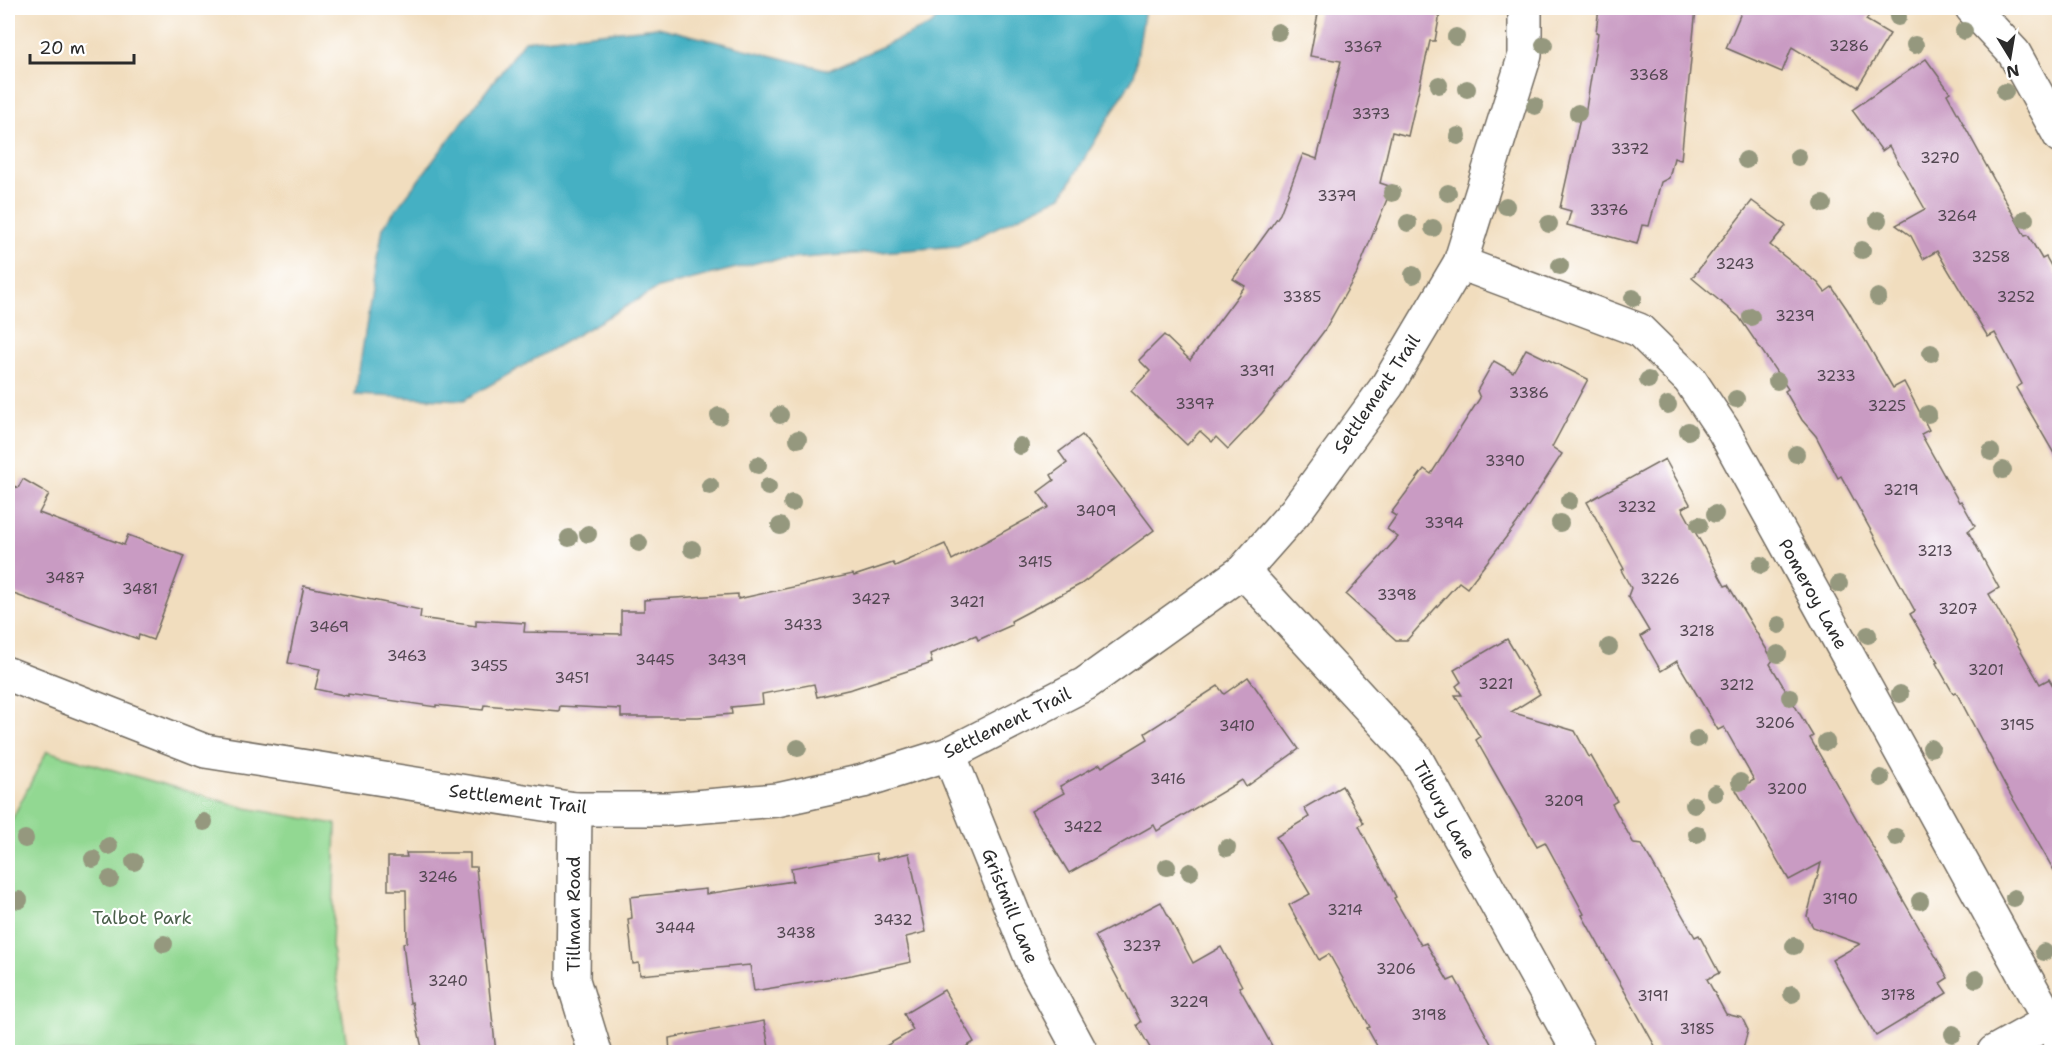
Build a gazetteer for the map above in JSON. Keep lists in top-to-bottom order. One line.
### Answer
{"streets":{"street":["Settlement Trail","Pomeroy Lane","Tilbury Lane","Gristmill Lane","Tillman Road"]},"crossings":[["Settlement Trail","Pomeroy Lane"],["Settlement Trail","Tilbury Lane"],["Settlement Trail","Gristmill Lane"],["Settlement Trail","Tillman Road"]],"parks":["Talbot Park"],"house_numbers":["3286","3367","3368","3373","3372","3270","3379","3376","3264","3258","3243","3385","3252","3239","3391","3233","3386","3397","3225","3390","3219","3232","3409","3394","3213","3415","3487","3226","3481","3398","3427","3421","3207","3433","3469","3218","3463","3445","3439","3455","3201","3451","3221","3212","3206","3195","3410","3416","3200","3209","3422","3246","3190","3214","3432","3444","3438","3237","3206","3240","3178","3191","3229","3198","3185"],"scale_bar":"20 m","north":"bottom"}
